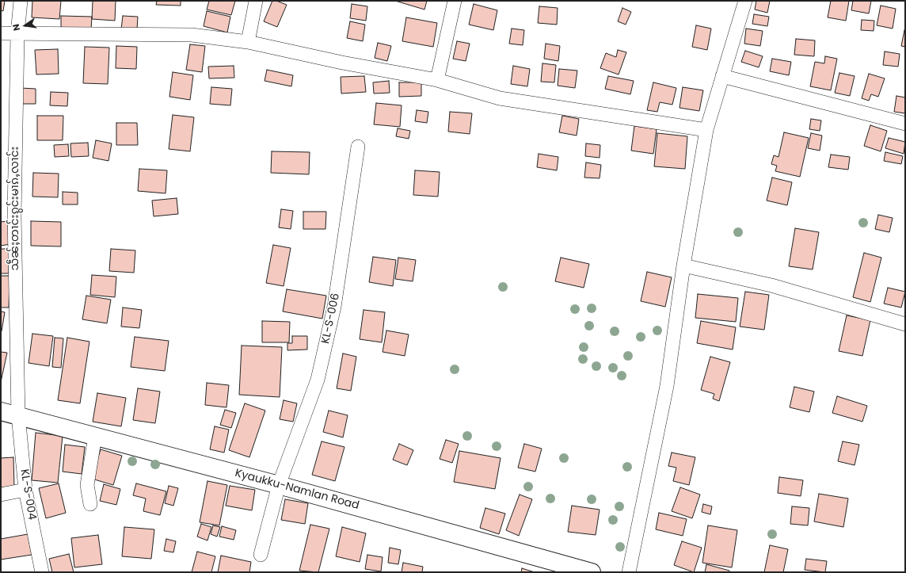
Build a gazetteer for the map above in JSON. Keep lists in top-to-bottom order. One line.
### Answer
{"streets":{"street":["သဵၼ်ႈတၢင်းၵွင်းမၢၵ်ႇလၢင်း","KL-S-006","Kyaukku-Namlan Road","KL-S-004"]},"crossings":[["သဵၼ်ႈတၢင်းၵွင်းမၢၵ်ႇလၢင်း","Kyaukku-Namlan Road"],["သဵၼ်ႈတၢင်းၵွင်းမၢၵ်ႇလၢင်း","KL-S-004"],["KL-S-006","Kyaukku-Namlan Road"],["Kyaukku-Namlan Road","KL-S-004"]],"north":"left"}
